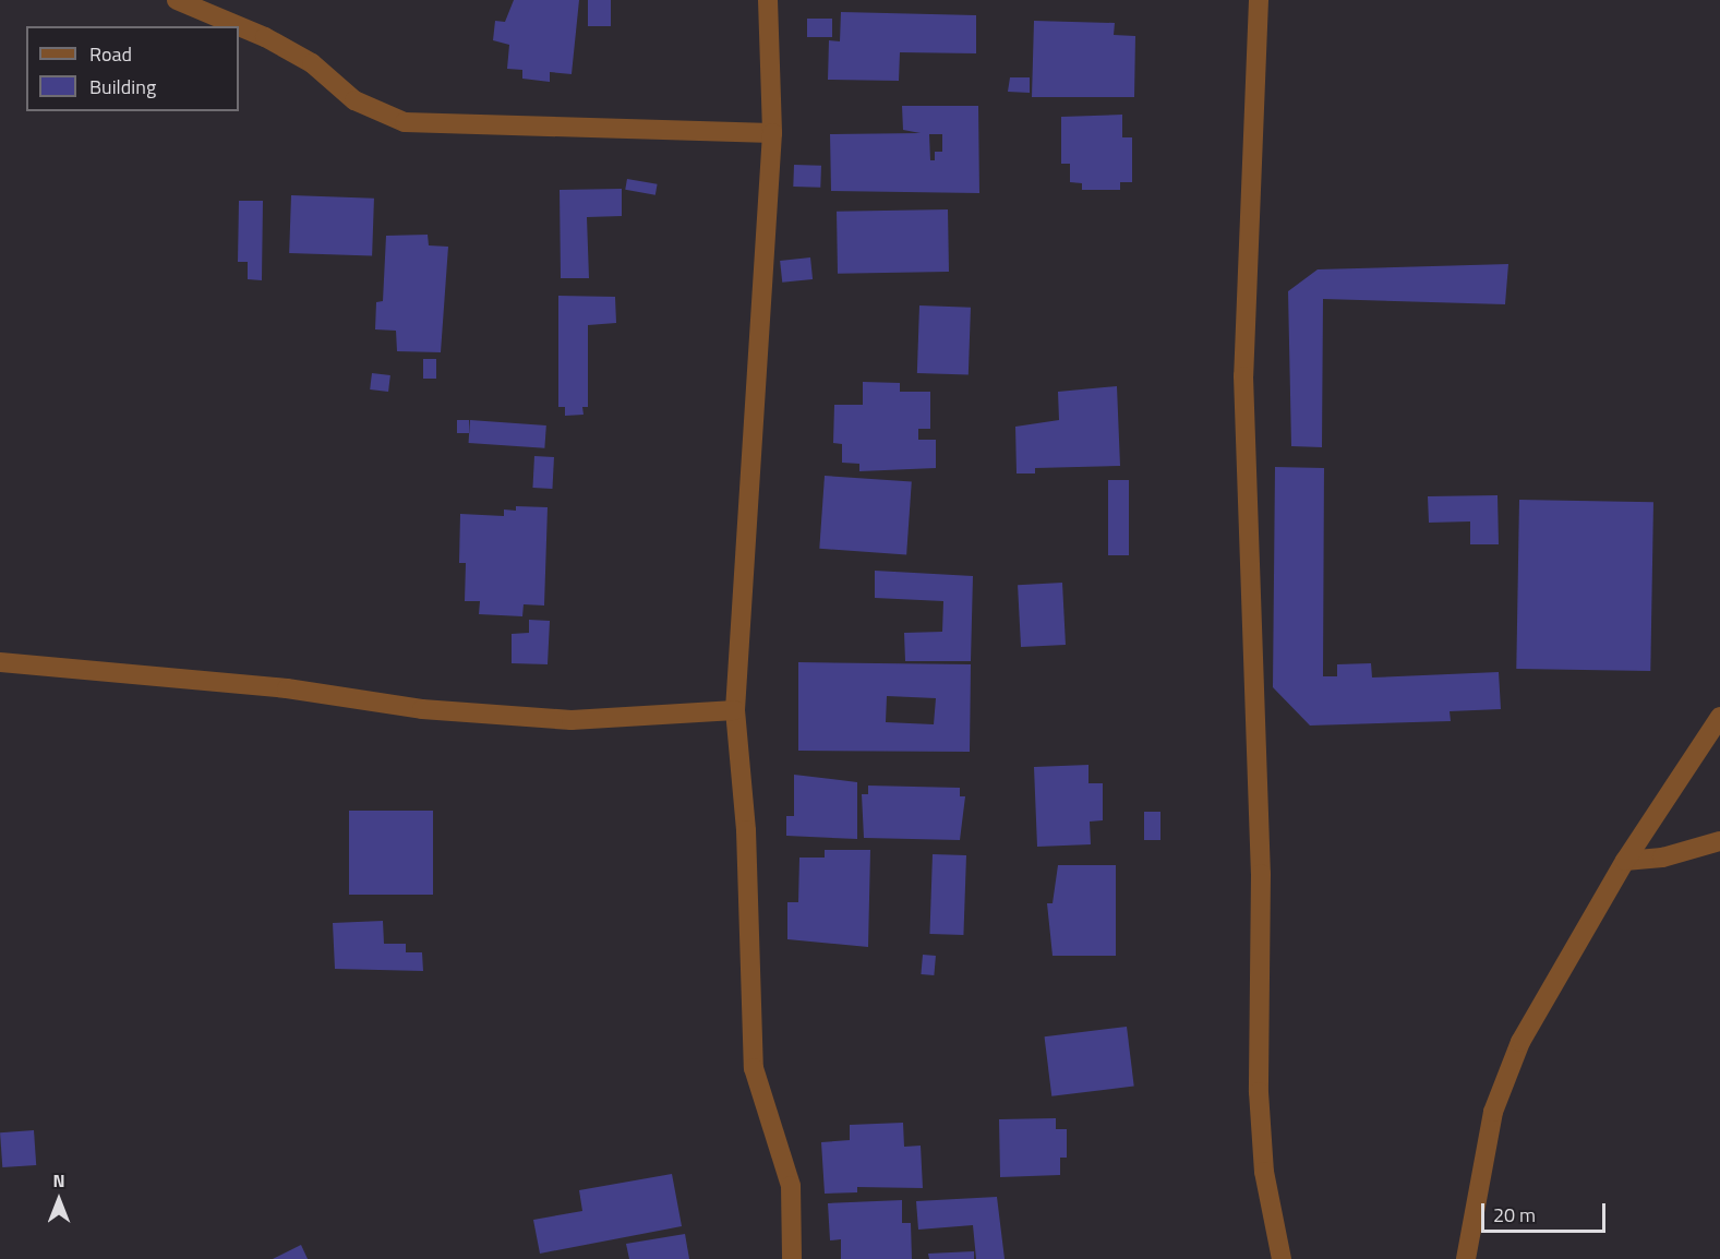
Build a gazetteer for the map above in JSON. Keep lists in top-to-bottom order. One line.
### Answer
{"legend":["Road","Building"],"scale_bar":"20 m","north":"top"}
